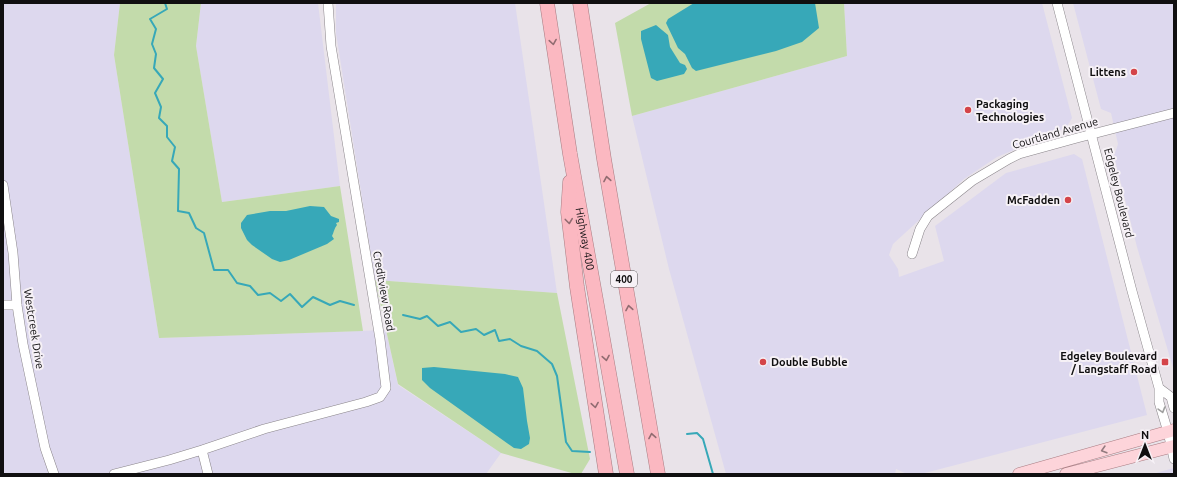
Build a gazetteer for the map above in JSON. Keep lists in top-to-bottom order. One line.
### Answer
{"streets":{"highway":["Highway 400","400"],"street":["Courtland Avenue","Edgeley Boulevard","Creditview Road","Westcreek Drive"]},"crossings":[["Courtland Avenue","Edgeley Boulevard"]],"places":{"other":["Littens","Packaging Technologies","McFadden","Double Bubble"],"transit":["Edgeley Boulevard / Langstaff Road"]},"north":"top"}
